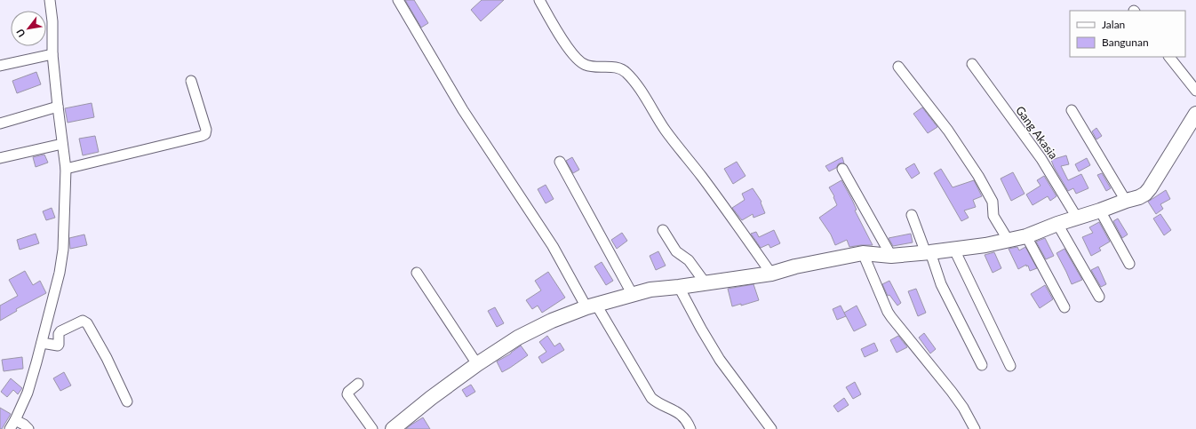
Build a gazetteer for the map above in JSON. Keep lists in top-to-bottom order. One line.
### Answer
{"streets":{"street":["Gang Akasia"]},"legend":["Jalan","Bangunan"],"north":"bottom left"}
